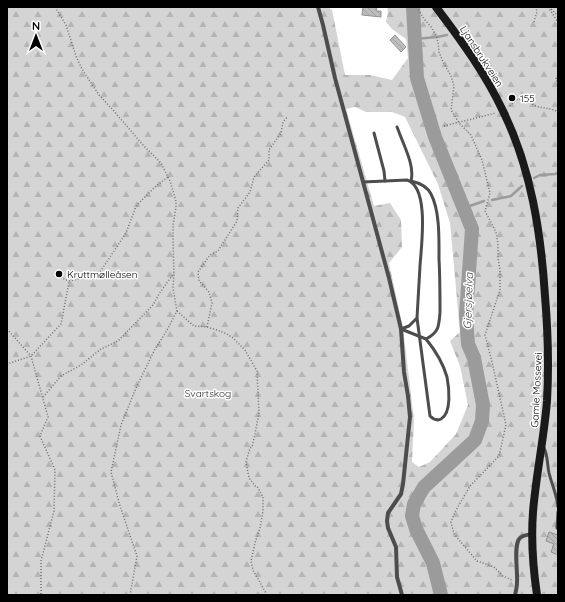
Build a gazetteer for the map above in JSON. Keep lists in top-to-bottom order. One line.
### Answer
{"streets":{"main road":["Ljansbrukveien","Gamle Mossevei"]},"crossings":[["Ljansbrukveien","Gamle Mossevei"]],"water":["Gjersjøelva"],"parks":["Svartskog"],"places":["155","Kruttmølleåsen"],"north":"top"}
